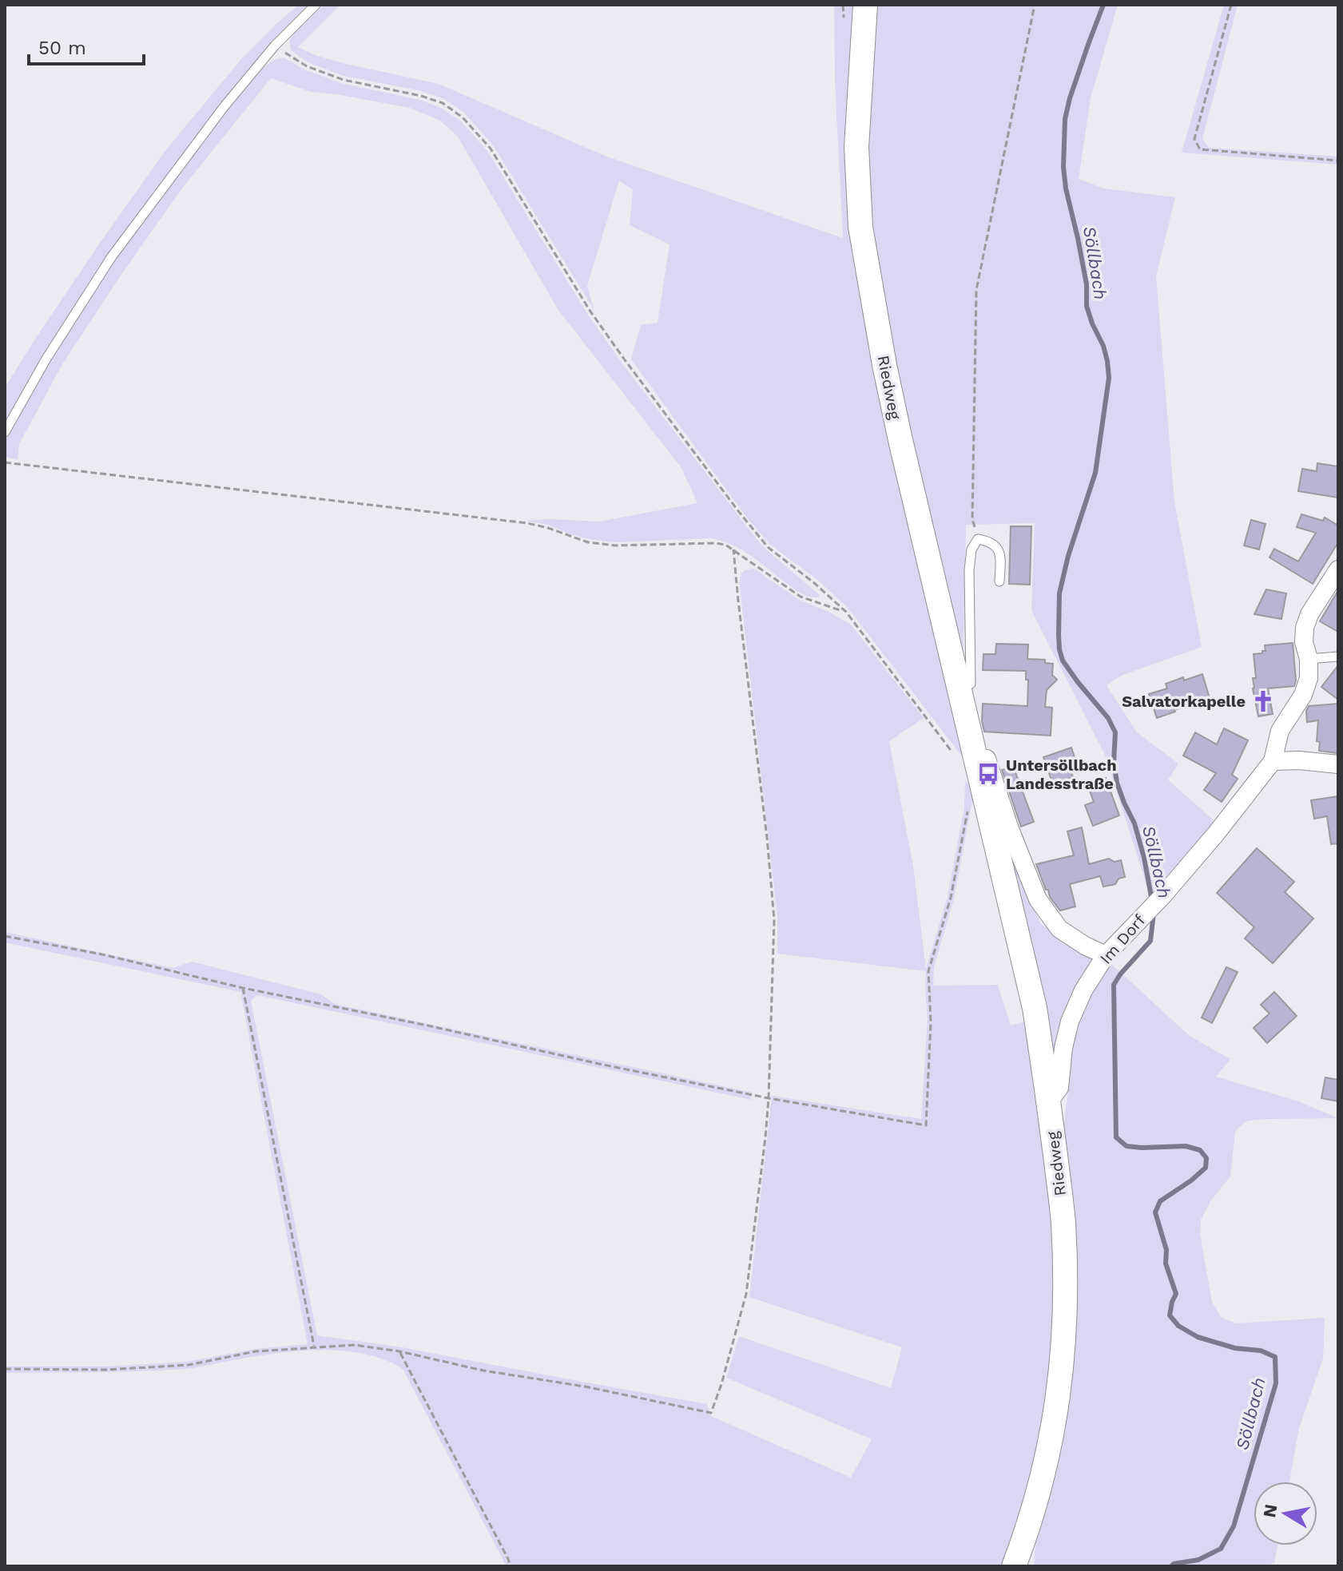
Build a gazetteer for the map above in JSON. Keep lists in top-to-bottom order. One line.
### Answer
{"streets":{"main road":["Riedweg"],"street":["Im Dorf"]},"crossings":[["Riedweg","Im Dorf"]],"water":["Söllbach"],"places":{"church":["Salvatorkapelle"],"bus stop":["Untersöllbach Landesstraße"]},"scale_bar":"50 m","north":"left"}
